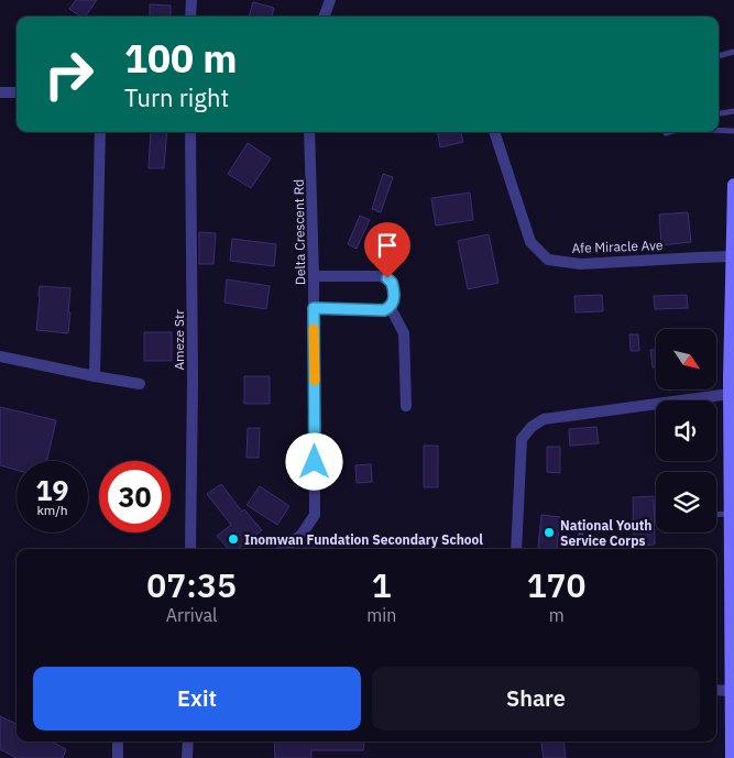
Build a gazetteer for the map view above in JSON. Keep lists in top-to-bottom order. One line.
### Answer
{"streets":{"street":["Delta Crescent Rd","Afe Miracle Ave","Ameze Str"]},"places":["National Youth Service Corps","Inomwan Fundation Secondary School"],"north":"bottom right","page":{"turn":["100 m","Turn right"],"speed":"19 km/h","limit":"30","eta":["07:35","Arrival","1","min","170","m"],"buttons":["Exit","Share"]}}
